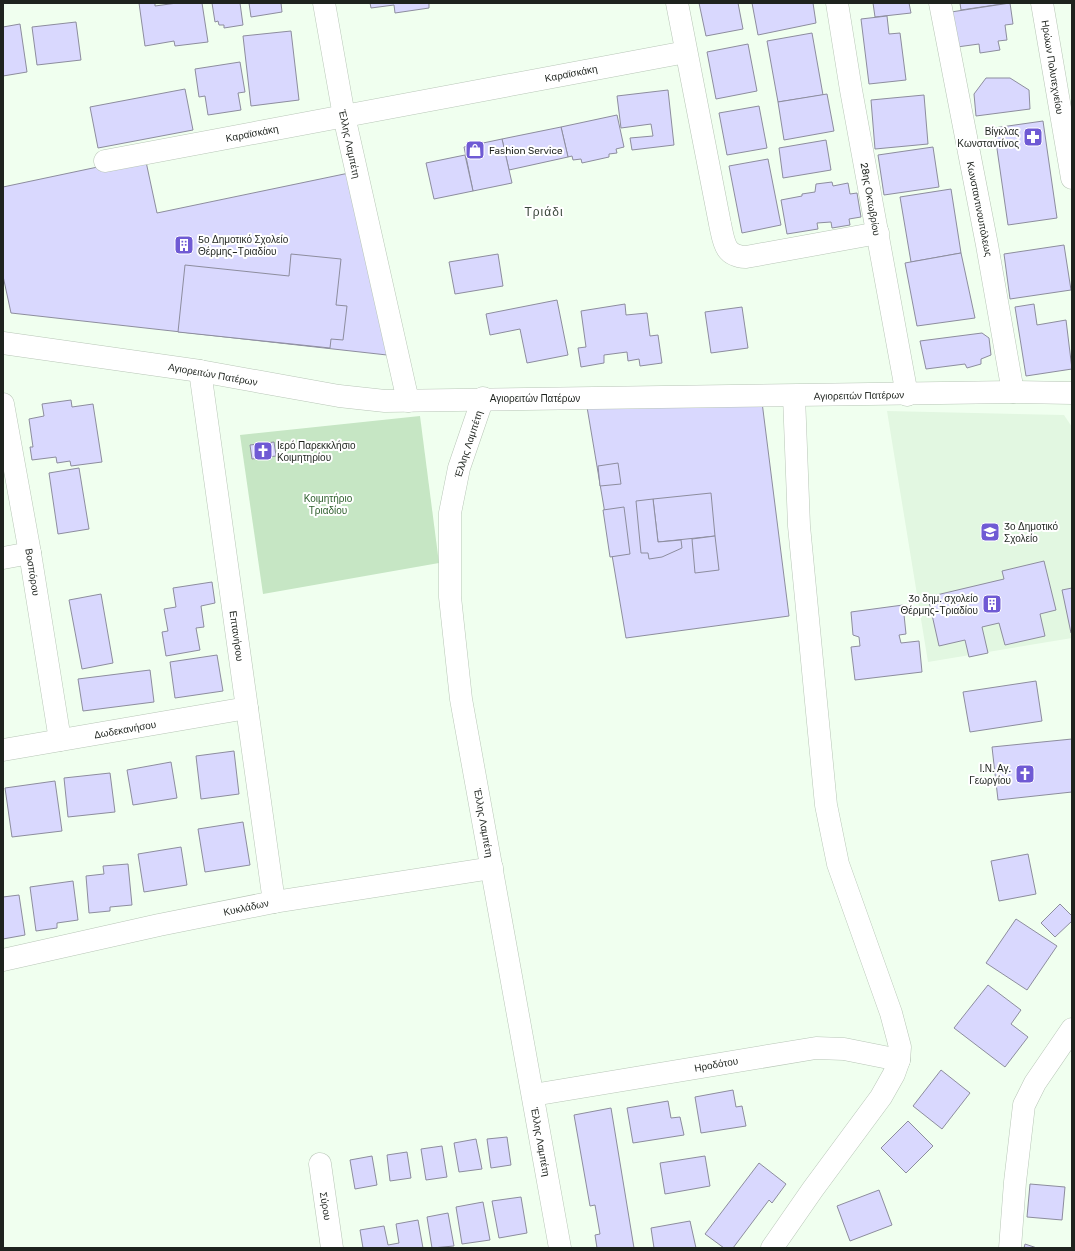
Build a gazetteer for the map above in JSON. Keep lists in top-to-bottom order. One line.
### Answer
{"streets":{"street":["Ηρώων Πολυτεχνείου","Καραϊσκάκη","Έλλης Λαμπέτη","28ης Οκτωβρίου","Κωνσταντινουπόλεως","Αγιορειτών Πατέρων","Βοσπόρου","Επτανήσου","Δωδεκανήσου","Κυκλάδων","Ηροδότου","Σύρου"]},"crossings":[["Καραϊσκάκη","Έλλης Λαμπέτη"],["Έλλης Λαμπέτη","Αγιορειτών Πατέρων"],["Έλλης Λαμπέτη","Κυκλάδων"],["Έλλης Λαμπέτη","Ηροδότου"],["28ης Οκτωβρίου","Αγιορειτών Πατέρων"],["Κωνσταντινουπόλεως","Αγιορειτών Πατέρων"],["Αγιορειτών Πατέρων","Επτανήσου"],["Βοσπόρου","Δωδεκανήσου"],["Επτανήσου","Δωδεκανήσου"],["Επτανήσου","Κυκλάδων"]],"districts":["Τριάδι"],"parks":["Κοιμητήριο Τριαδίου"],"places":{"pharmacy":["Βίγκλας Κωνσταντίνος"],"shop":["Fashion Service"],"building":["5ο Δημοτικό Σχολείο Θέρμης–Τριαδίου","3ο δημ. σχολείο Θέρμης-Τριαδίου"],"church":["Ιερό Παρεκκλήσιο Κοιμητηρίου","Ι.Ν. Αγ. Γεωργίου"],"school or university":["3ο Δημοτικό Σχολείο"]}}
